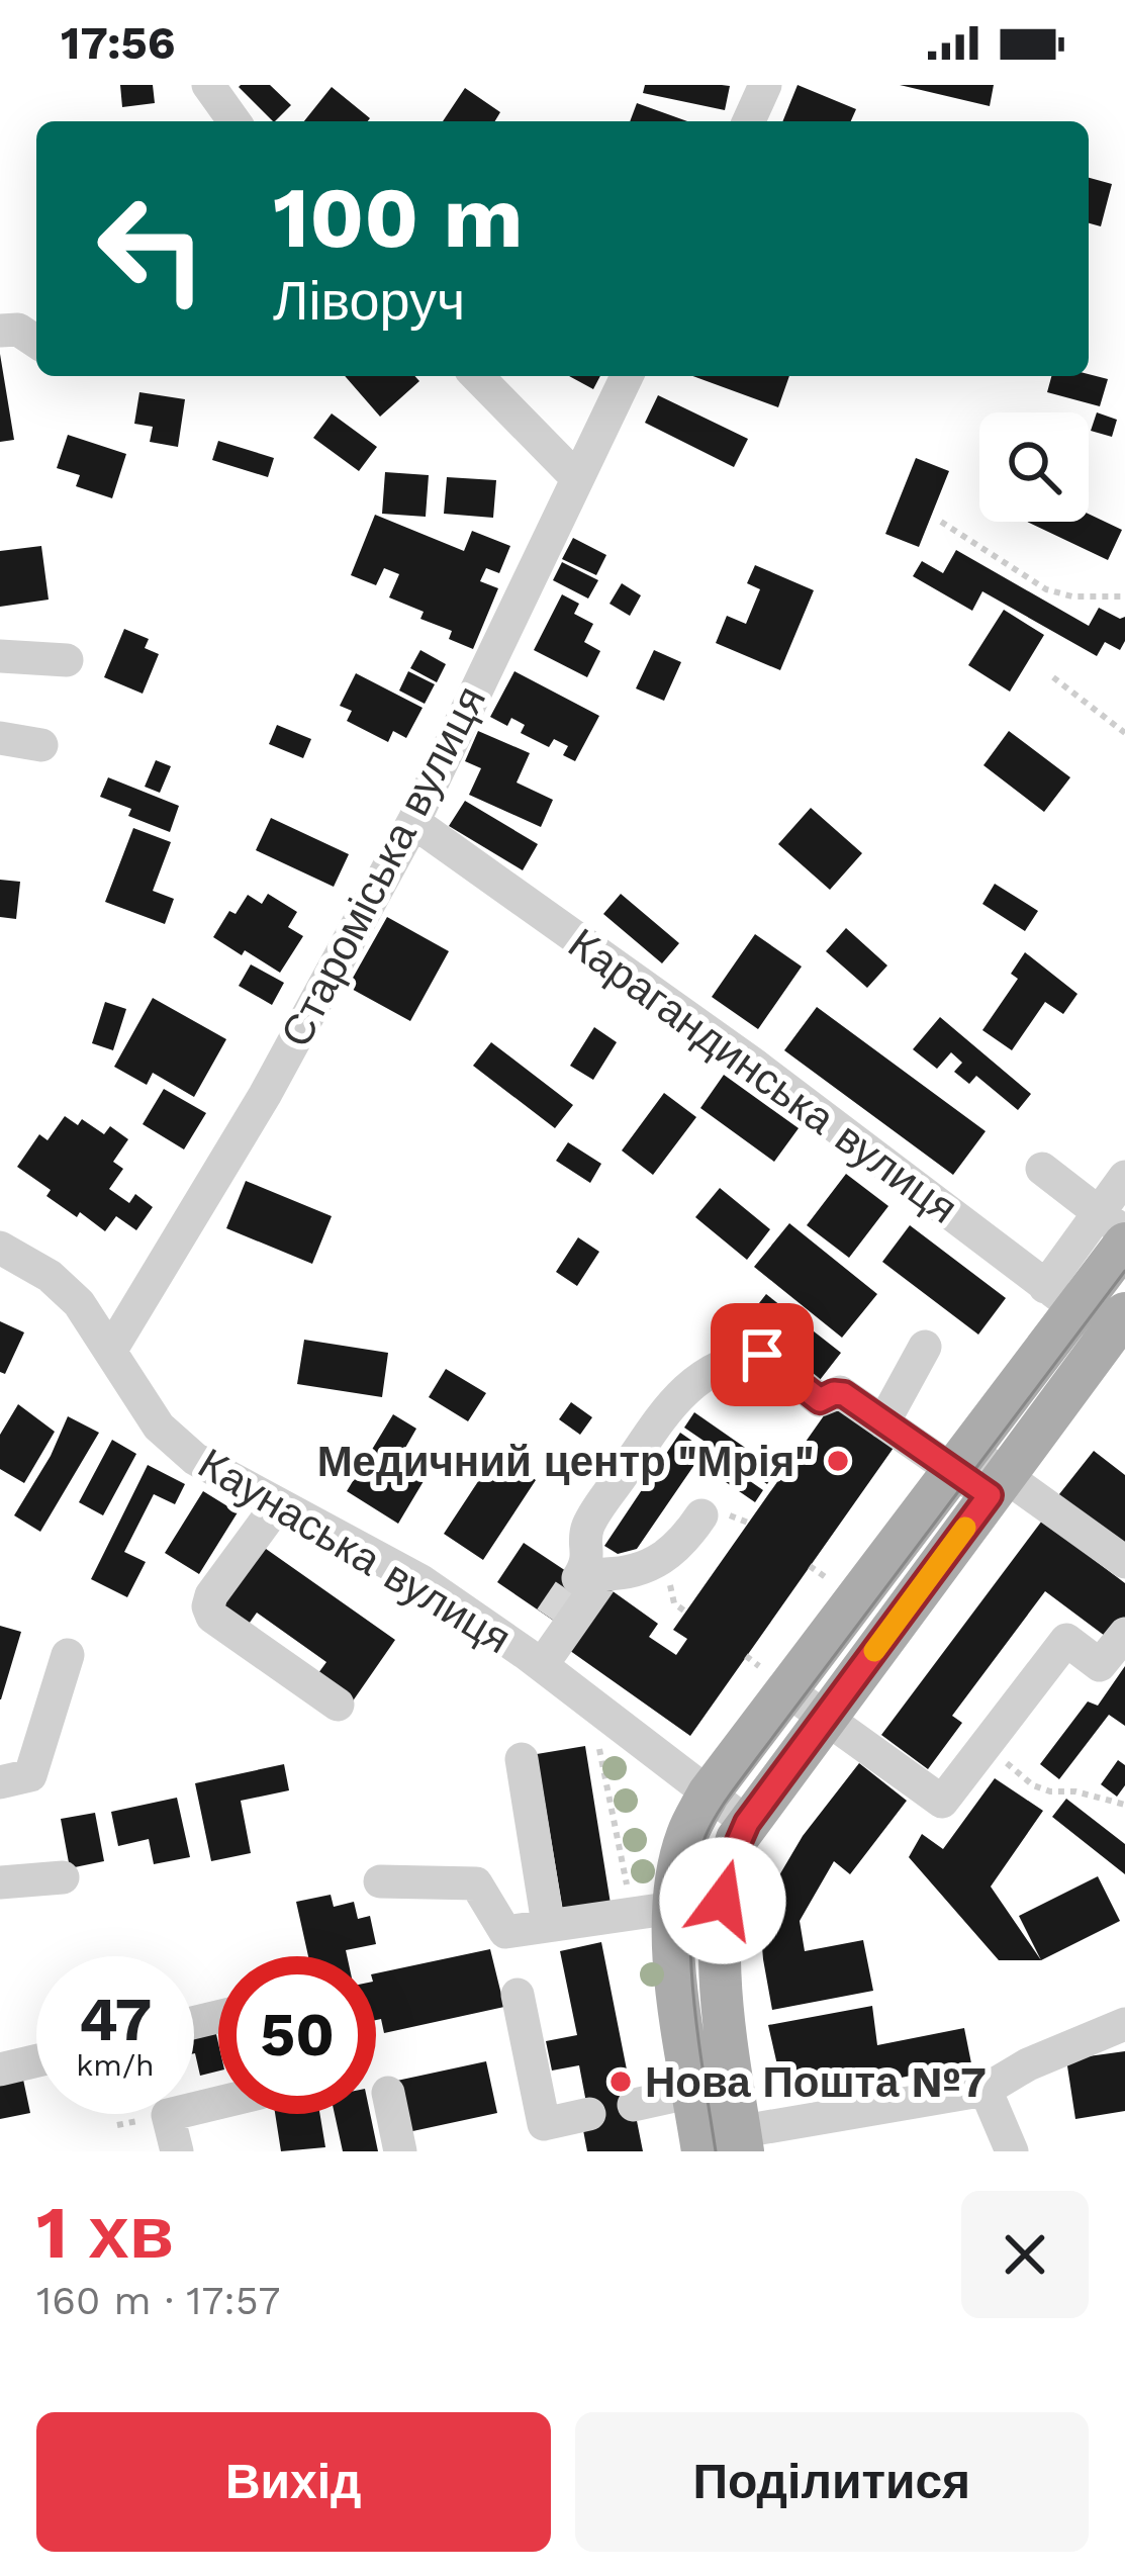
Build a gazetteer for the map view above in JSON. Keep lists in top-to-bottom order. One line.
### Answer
{"streets":{"street":["Староміська вулиця","Карагандинська вулиця","Каунаська вулиця"]},"crossings":[["Староміська вулиця","Карагандинська вулиця"],["Староміська вулиця","Каунаська вулиця"]],"places":["Медичний центр \"Мрія\"","Нова Пошта №7"],"page":{"status":"17:56","turn":["100 m","Ліворуч"],"speed":"47 km/h","limit":"50","heading":["1 хв","160 m · 17:57"],"buttons":["Вихід","Поділитися"]}}
